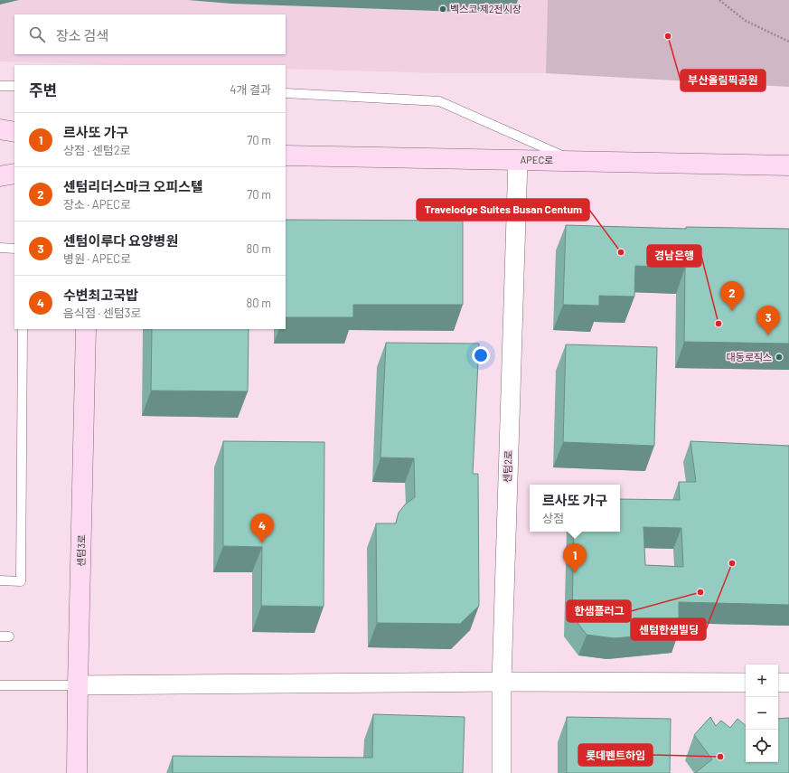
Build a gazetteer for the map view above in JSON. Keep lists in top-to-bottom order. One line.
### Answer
{"streets":{"main road":["APEC로","센텀3로"],"street":["센텀2로"]},"crossings":[["APEC로","센텀2로"]],"places":["벡스코 제2전시장","부산올림픽공원","Travelodge Suites Busan Centum","경남은행","대동로직스","센텀한샘빌딩","한샘플러그","롯데펜트하임"],"page":{"search":"장소 검색","heading":["주변","4개 결과"],"list":[{"mark":"1","name":"르사또 가구","note":"상점 · 센텀2로","value":"70 m"},{"mark":"2","name":"센텀리더스마크 오피스텔","note":"장소 · APEC로","value":"70 m"},{"mark":"3","name":"센텀이루다 요양병원","note":"병원 · APEC로","value":"80 m"},{"mark":"4","name":"수변최고국밥","note":"음식점 · 센텀3로","value":"80 m"}],"pins":["2","3","4","1"],"popup":["르사또 가구","상점"],"map_buttons":["+","−"]}}
